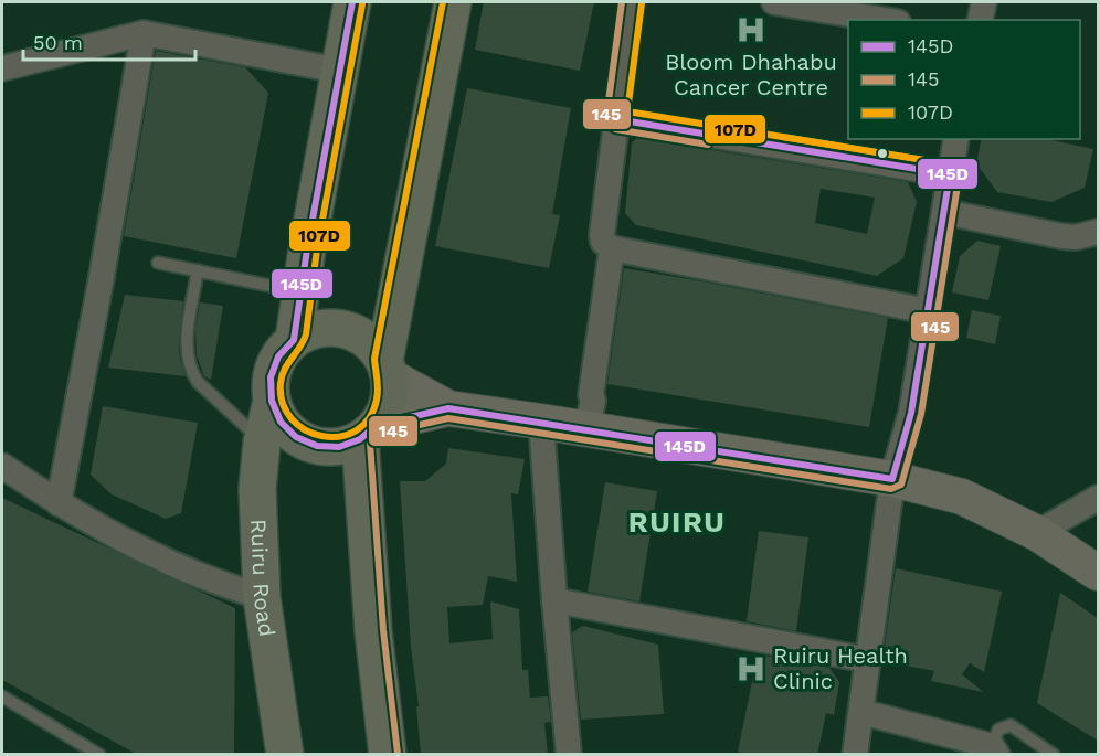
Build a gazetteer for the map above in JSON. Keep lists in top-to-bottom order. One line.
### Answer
{"streets":{"main road":["Ruiru Road"]},"districts":["RUIRU"],"places":{"hospital":["Bloom Dhahabu Cancer Centre","Ruiru Health Clinic"]},"lines":["transit line 145D","transit line 145","transit line 107D"],"legend":["145D","145","107D"],"scale_bar":"50 m"}
